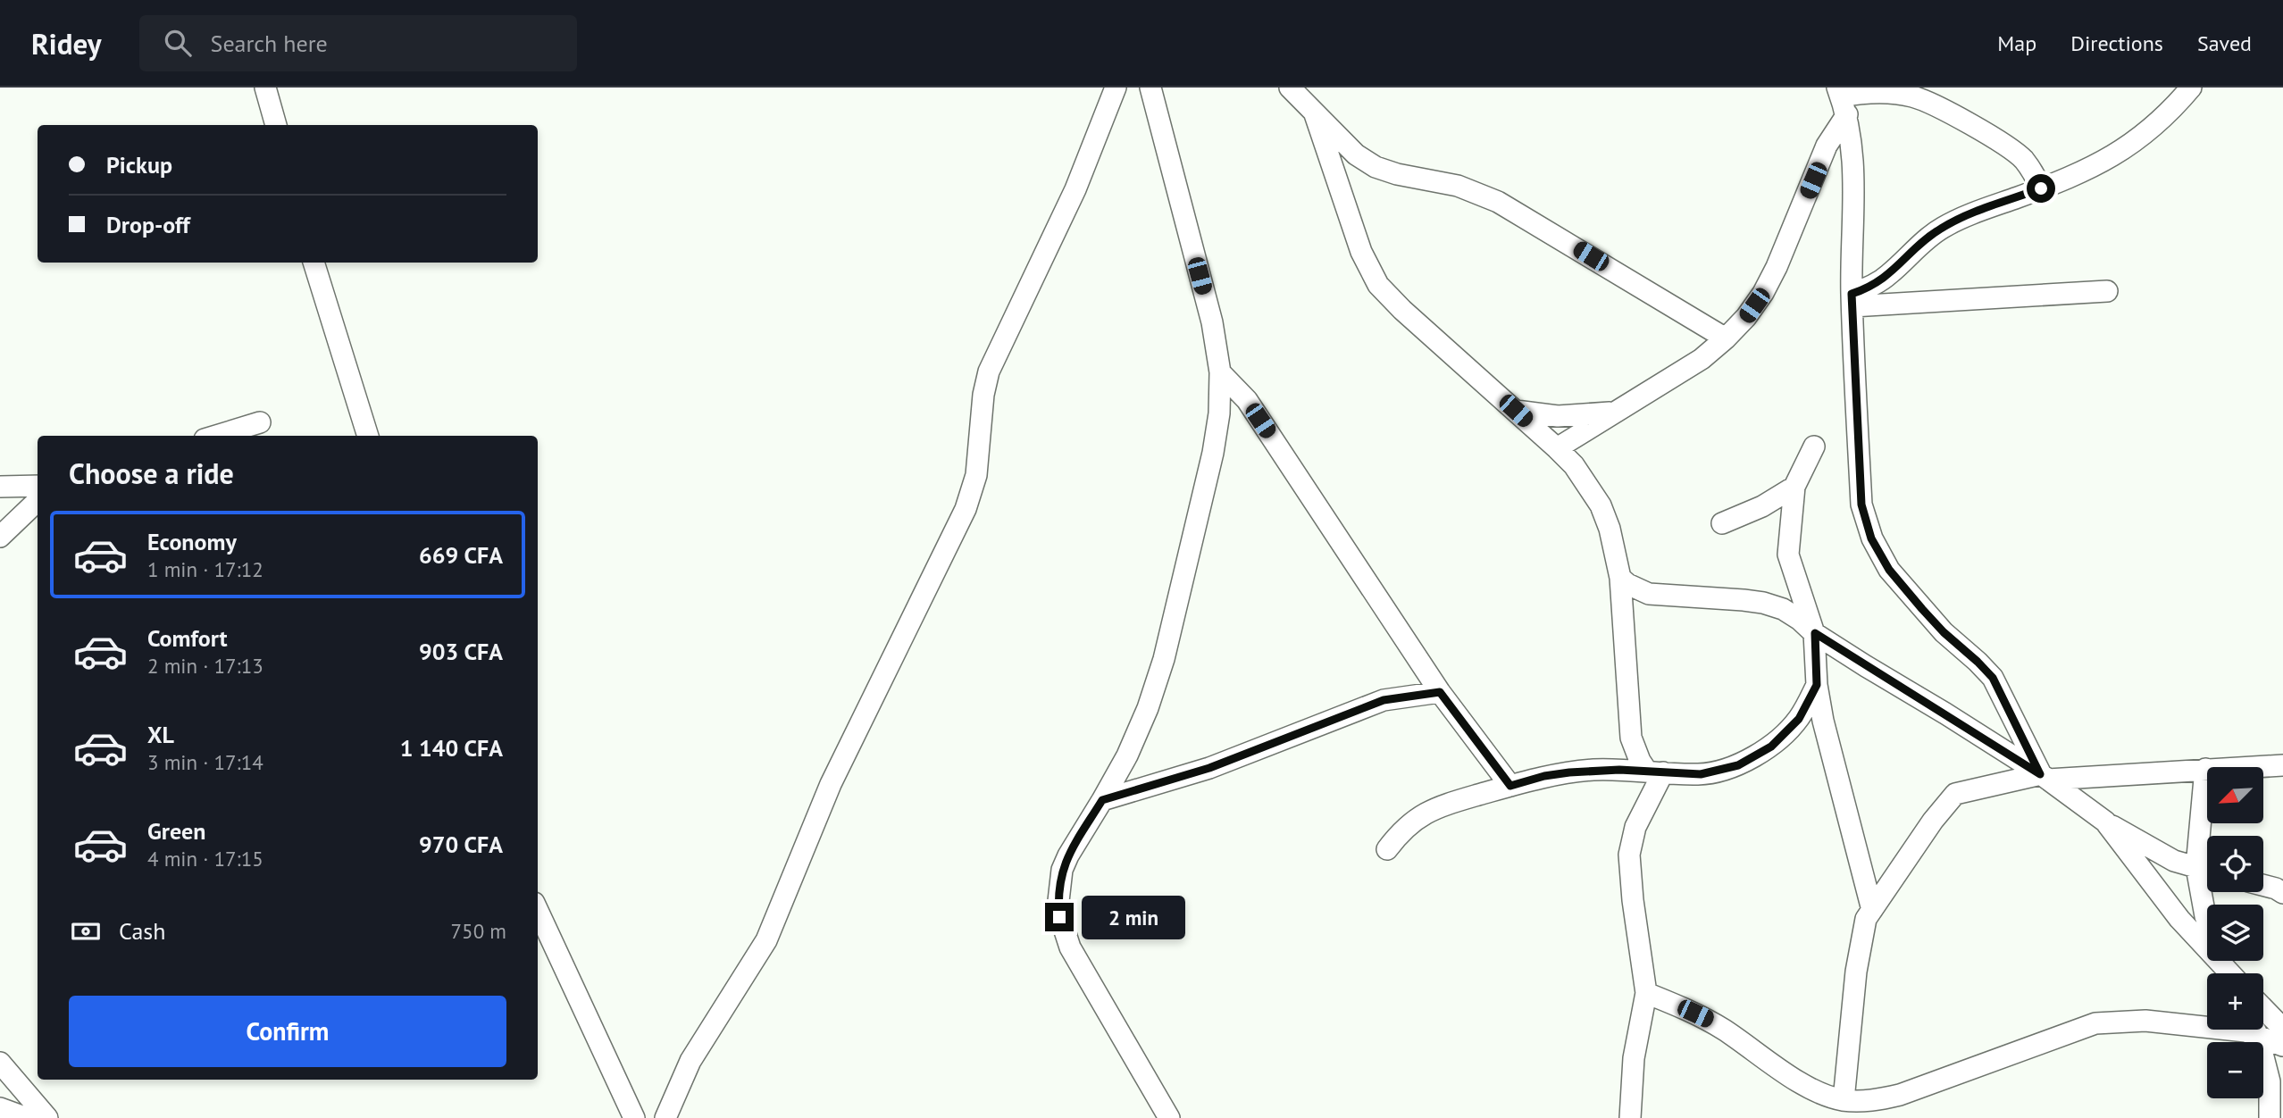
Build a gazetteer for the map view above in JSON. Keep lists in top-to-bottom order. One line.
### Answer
{"north":"bottom left","page":{"header":"Ridey","search":"Search here","nav":["Map","Directions","Saved"],"banner":["Pickup","Drop-off"],"heading":"Choose a ride","list":[{"name":"Economy","note":"1 min · 17:12","value":"669 CFA"},{"name":"Comfort","note":"2 min · 17:13","value":"903 CFA"},{"name":"XL","note":"3 min · 17:14","value":"1 140 CFA"},{"name":"Green","note":"4 min · 17:15","value":"970 CFA"}],"map_buttons":["+","−"],"bubble":"2 min","pay":["Cash","750 m"],"buttons":"Confirm"}}
